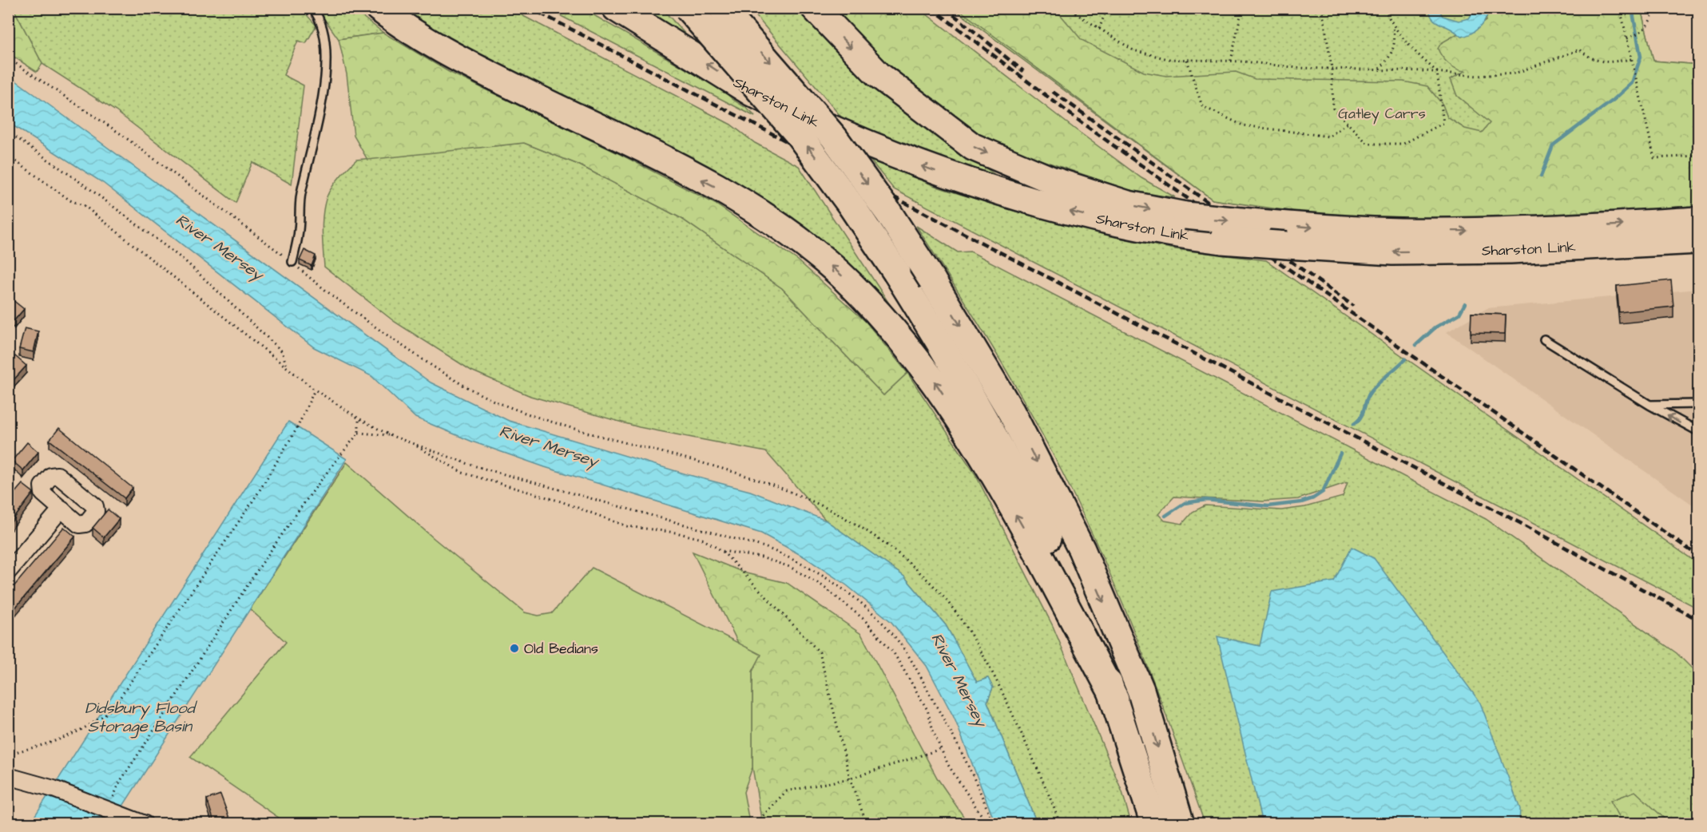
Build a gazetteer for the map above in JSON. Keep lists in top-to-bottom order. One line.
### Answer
{"streets":{"highway":["Sharston Link"]},"water":["River Mersey","Didsbury Flood Storage Basin"],"parks":["Gatley Carrs"],"places":["Old Bedians"]}
